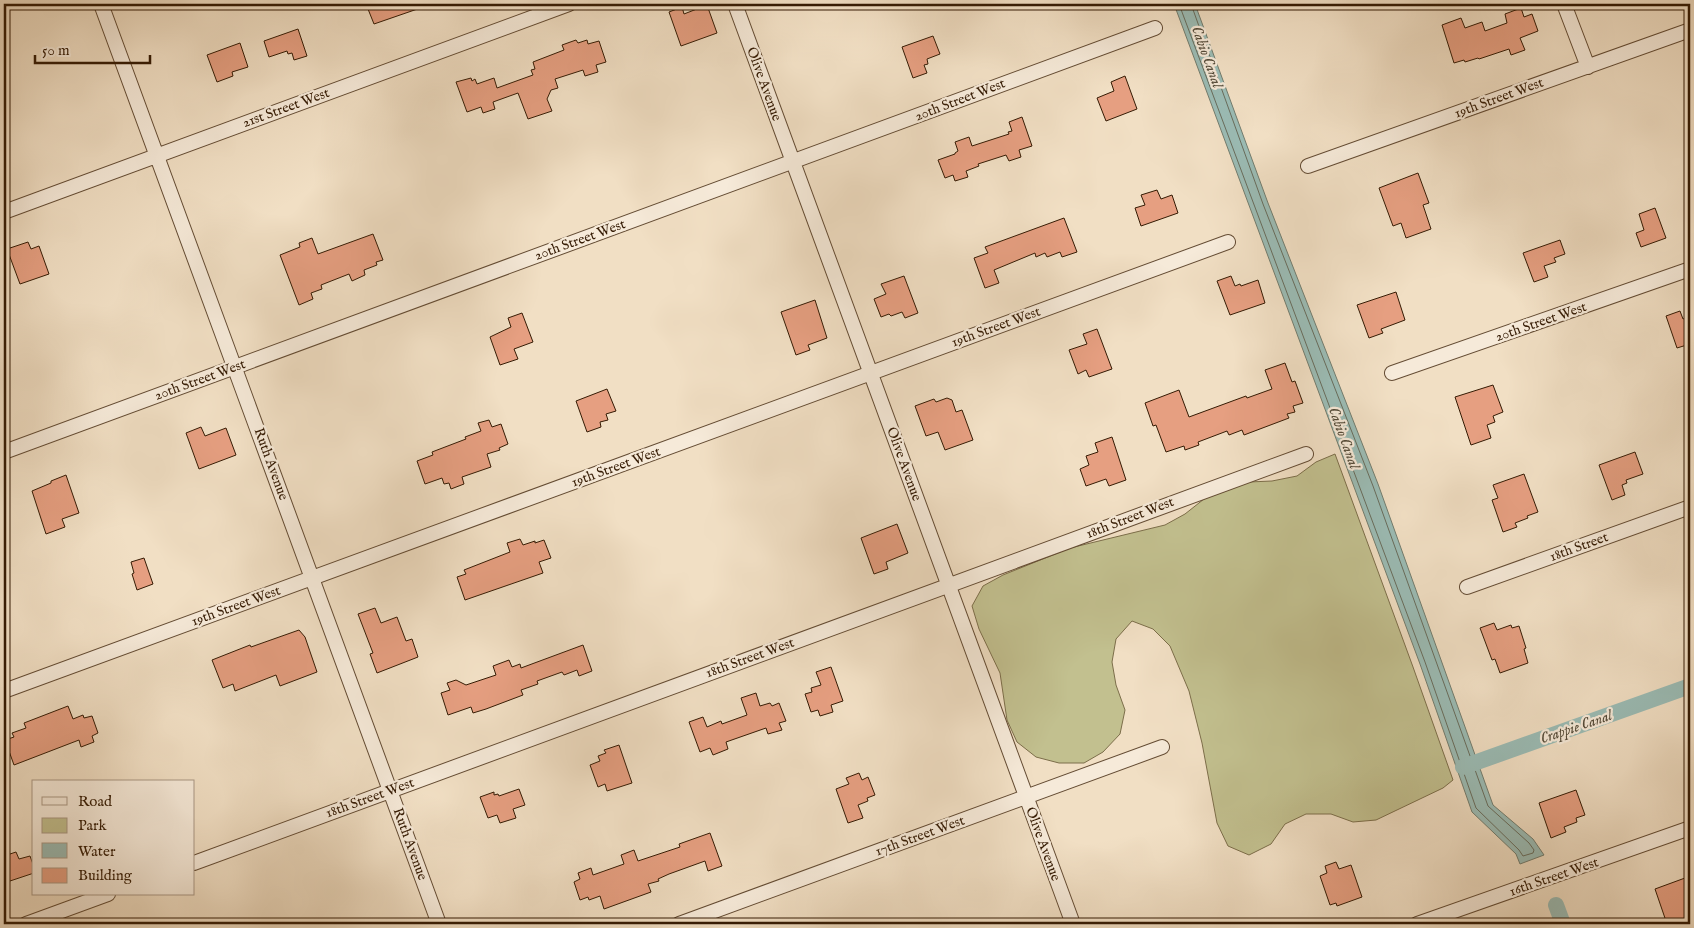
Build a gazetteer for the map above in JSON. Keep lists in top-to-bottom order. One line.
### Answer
{"streets":{"street":["Olive Avenue","19th Street West","20th Street West","21st Street West","Ruth Avenue","18th Street West","18th Street","17th Street West","16th Street West"]},"crossings":[["Olive Avenue","19th Street West"],["Olive Avenue","20th Street West"],["Olive Avenue","18th Street West"],["Olive Avenue","17th Street West"],["19th Street West","Ruth Avenue"],["20th Street West","Ruth Avenue"],["21st Street West","Ruth Avenue"],["Ruth Avenue","18th Street West"]],"water":["Cabio Canal","Crappie Canal"],"legend":["Road","Park","Water","Building"],"scale_bar":"50 m"}
